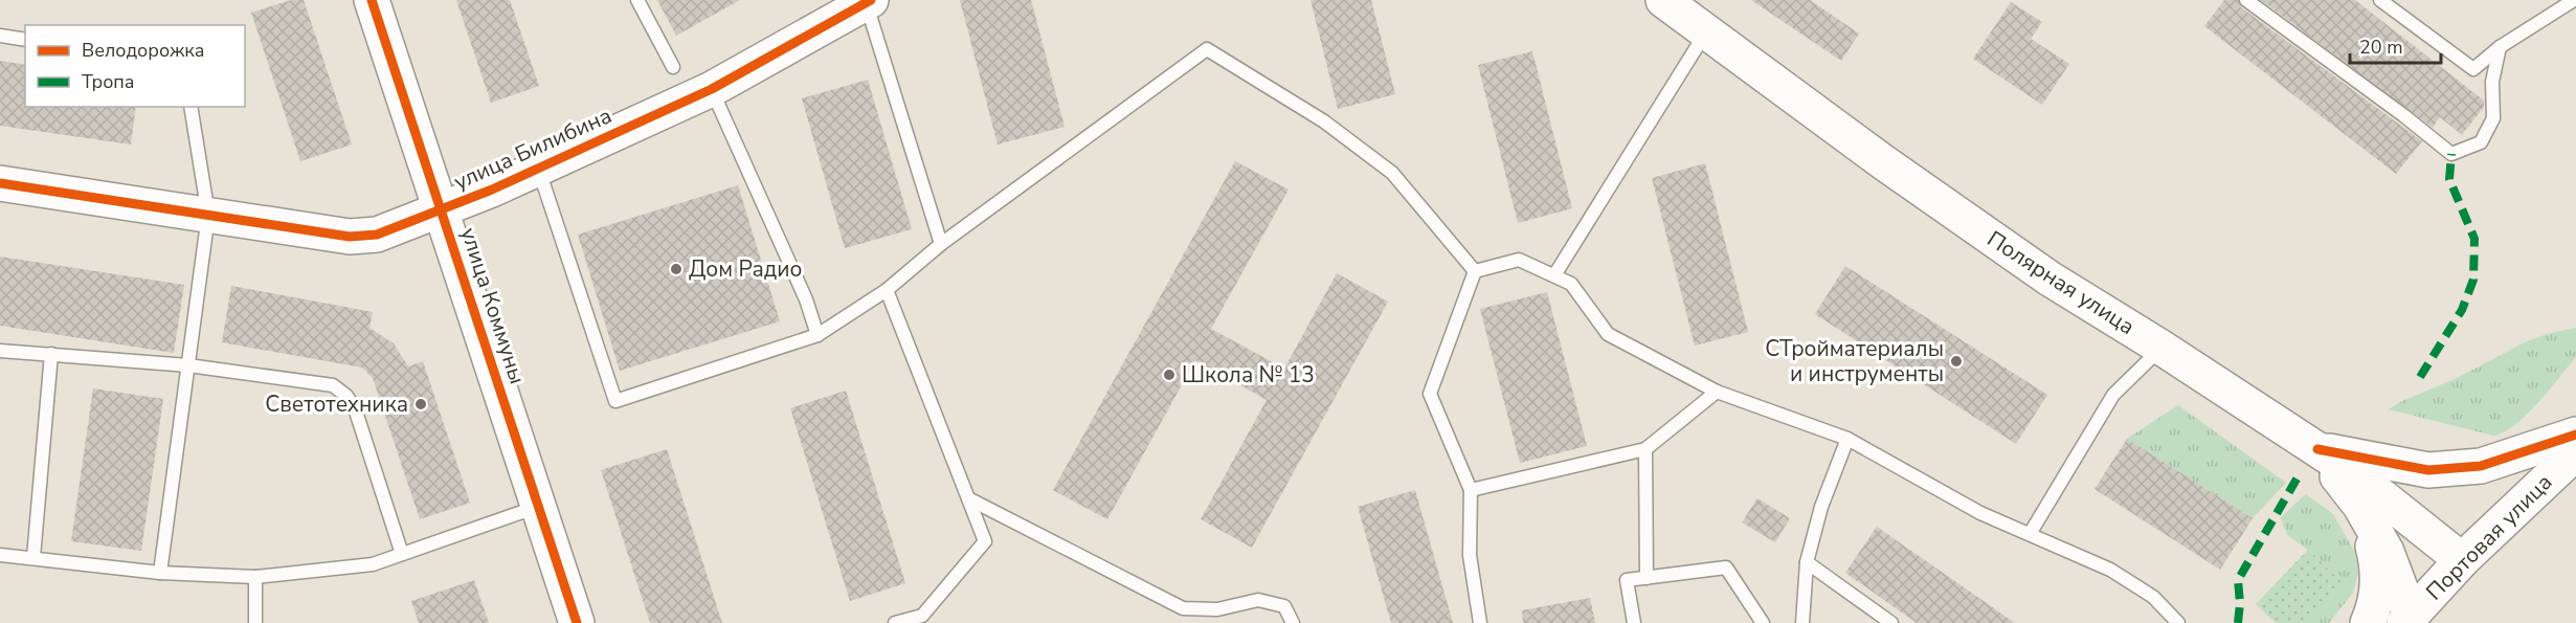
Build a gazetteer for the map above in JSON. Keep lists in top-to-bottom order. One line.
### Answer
{"streets":{"street":["улица Билибина","Полярная улица","улица Коммуны","Портовая улица"]},"crossings":[["улица Билибина","улица Коммуны"],["Полярная улица","Портовая улица"]],"places":["Дом Радио","СТройматериалы и инструменты","Школа № 13","Светотехника"],"legend":["Велодорожка","Тропа"],"scale_bar":"20 m"}
